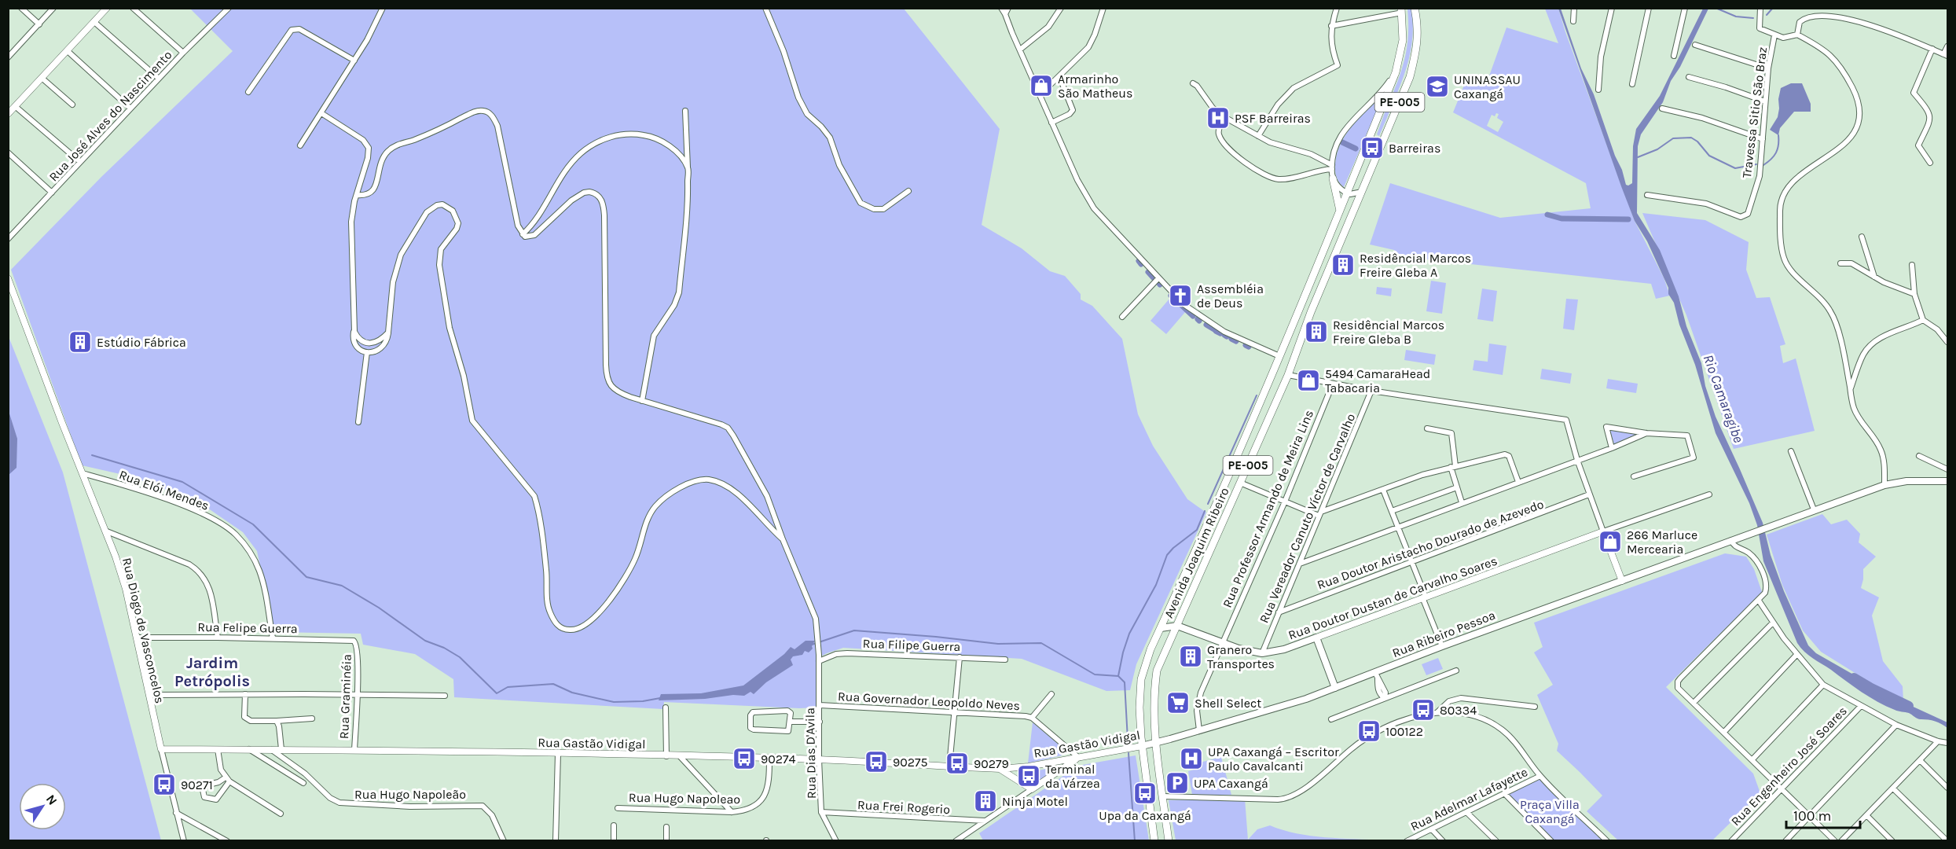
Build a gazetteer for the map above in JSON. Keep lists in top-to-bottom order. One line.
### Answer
{"streets":{"main road":["PE-005","Avenida Joaquim Ribeiro","Rua Doutor Dustan de Carvalho Soares","Rua Ribeiro Pessoa","Rua Gastão Vidigal"],"street":["Travessa Sitio São Braz","Rua José Alves do Nascimento","Rua Elói Mendes","Rua Professor Armando de Meira Lins","Rua Vereador Canuto Víctor de Carvalho","Rua Doutor Aristacho Dourado de Azevedo","Rua Felipe Guerra","Rua Diogo de Vasconcelos","Rua Filipe Guerra","Rua Graminéia","Rua Governador Leopoldo Neves","Rua Dias D'Avila","Rua Engenheiro José Soares","Rua Hugo Napoleão","Rua Hugo Napoleao","Rua Adelmar Lafayette","Rua Frei Rogerio"]},"crossings":[["PE-005","Avenida Joaquim Ribeiro"],["Rua Elói Mendes","Rua Felipe Guerra"],["Rua Elói Mendes","Rua Diogo de Vasconcelos"],["Rua Professor Armando de Meira Lins","Rua Doutor Dustan de Carvalho Soares"],["Rua Professor Armando de Meira Lins","Rua Ribeiro Pessoa"],["Rua Vereador Canuto Víctor de Carvalho","Rua Doutor Aristacho Dourado de Azevedo"],["Rua Vereador Canuto Víctor de Carvalho","Rua Doutor Dustan de Carvalho Soares"],["Avenida Joaquim Ribeiro","Rua Doutor Dustan de Carvalho Soares"],["Avenida Joaquim Ribeiro","Rua Ribeiro Pessoa"],["Avenida Joaquim Ribeiro","Rua Gastão Vidigal"],["Rua Felipe Guerra","Rua Diogo de Vasconcelos"],["Rua Felipe Guerra","Rua Graminéia"],["Rua Diogo de Vasconcelos","Rua Gastão Vidigal"],["Rua Ribeiro Pessoa","Rua Gastão Vidigal"],["Rua Filipe Guerra","Rua Dias D'Avila"],["Rua Graminéia","Rua Gastão Vidigal"],["Rua Governador Leopoldo Neves","Rua Gastão Vidigal"],["Rua Governador Leopoldo Neves","Rua Dias D'Avila"],["Rua Gastão Vidigal","Rua Dias D'Avila"],["Rua Gastão Vidigal","Rua Hugo Napoleão"],["Rua Gastão Vidigal","Rua Hugo Napoleao"],["Rua Dias D'Avila","Rua Frei Rogerio"]],"districts":["Jardim Petrópolis"],"water":["Rio Camaragibe"],"parks":["Praça Villa Caxangá"],"places":{"shop":["Armarinho São Matheus","5494 CamaraHead Tabacaria","266 Marluce Mercearia"],"school or university":["UNINASSAU Caxangá"],"hospital":["PSF Barreiras","UPA Caxangá – Escritor Paulo Cavalcanti"],"bus stop":["Barreiras","80334","100122","90274","90275","90279","Terminal da Várzea","90271","Upa da Caxangá"],"building":["Residêncial Marcos Freire Gleba A","Residêncial Marcos Freire Gleba B","Estúdio Fábrica","Granero Transportes","Ninja Motel"],"church":["Assembléia de Deus"],"supermarket":["Shell Select"],"parking":["UPA Caxangá"]},"scale_bar":"100 m","north":"top right"}
